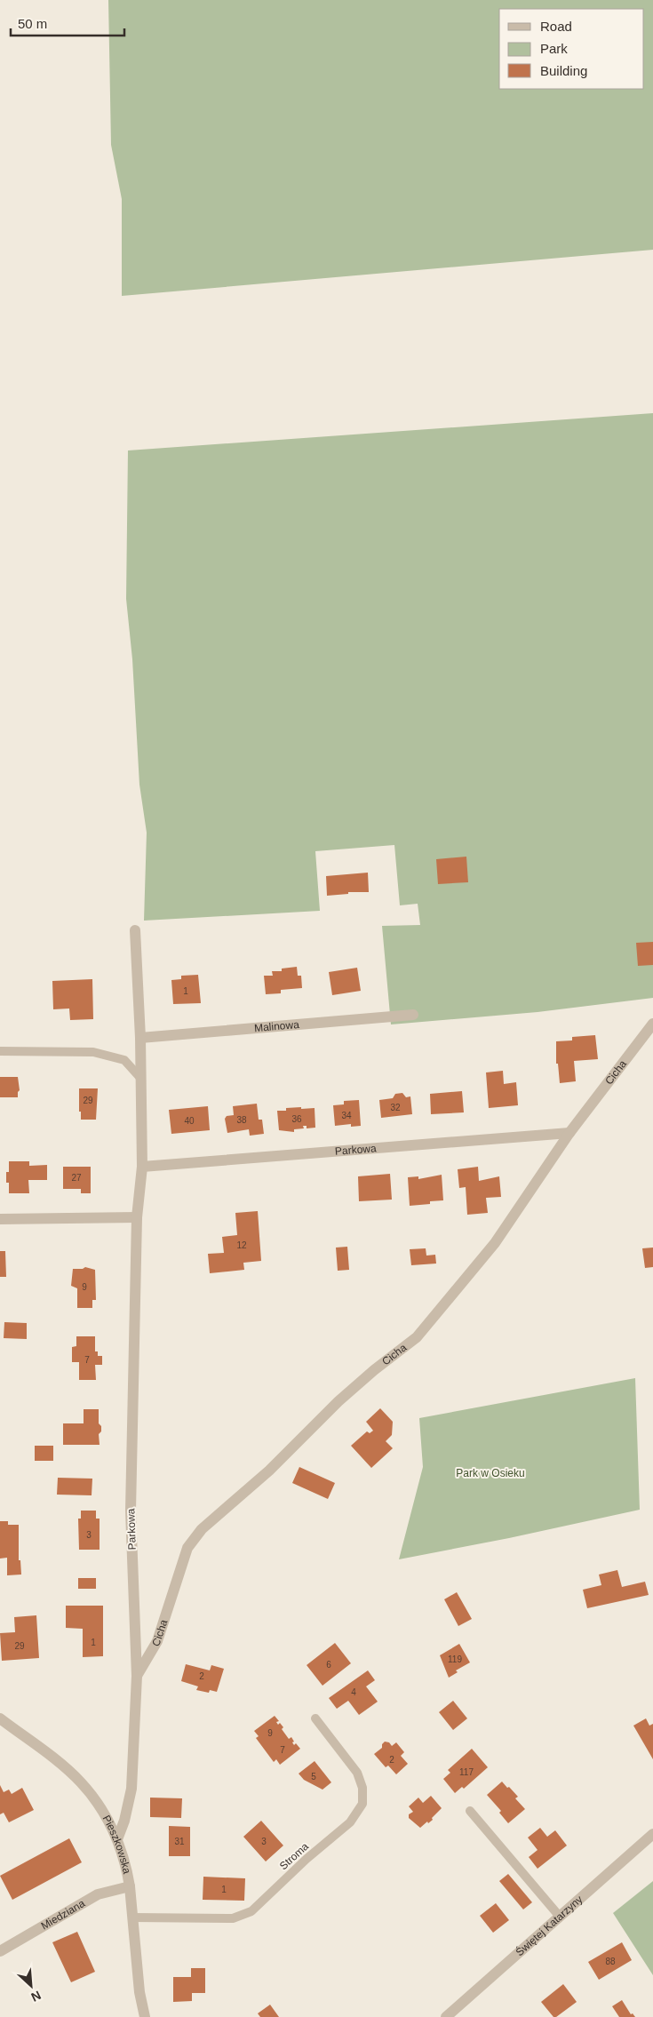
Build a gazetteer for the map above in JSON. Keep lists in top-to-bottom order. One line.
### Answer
{"streets":{"street":["Malinowa","Cicha","Parkowa","Pieszkowska","Miedziana","Świętej Katarzyny"],"lane":["Stroma"]},"crossings":[["Malinowa","Parkowa"],["Cicha","Parkowa"],["Parkowa","Pieszkowska"],["Pieszkowska","Stroma"],["Pieszkowska","Miedziana"]],"parks":["Park w Osieku"],"house_numbers":["1","29","32","34","36","38","40","27","12","9","7","3","1","29","119","6","2","4","9","7","2","117","5","31","3","1","88"],"legend":["Road","Park","Building"],"scale_bar":"50 m","north":"bottom right"}
